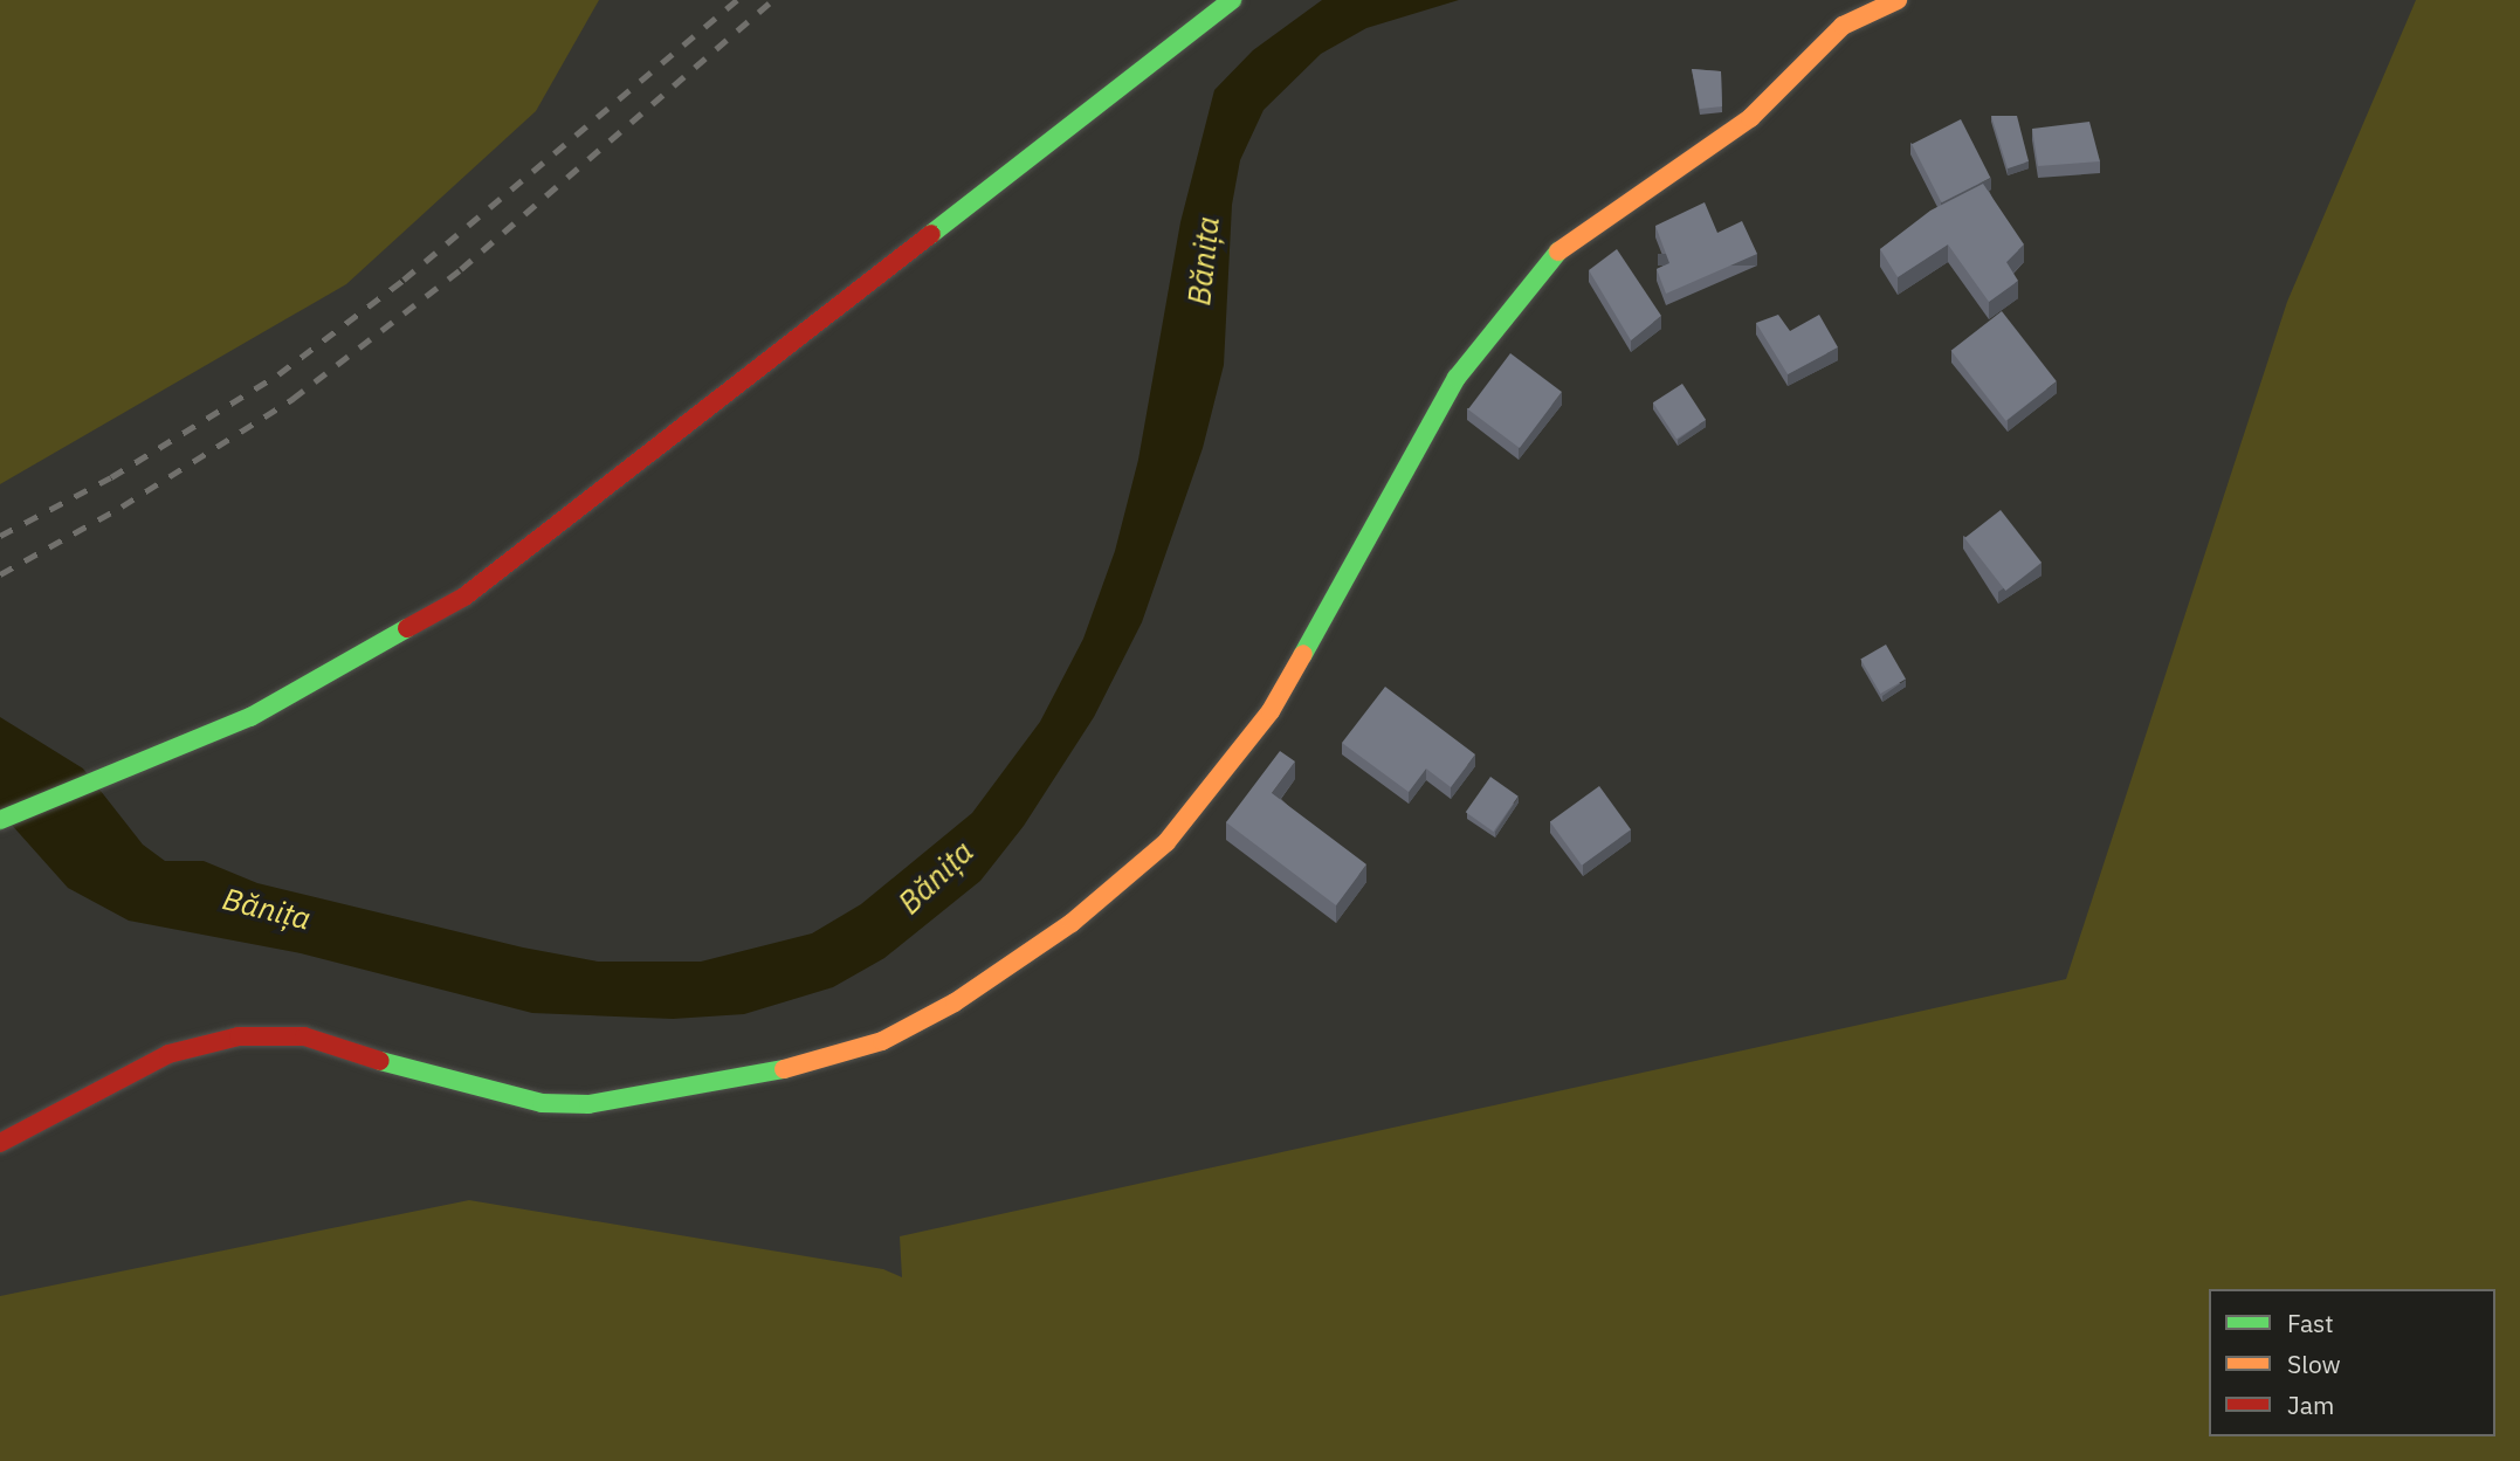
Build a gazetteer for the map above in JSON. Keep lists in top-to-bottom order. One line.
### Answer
{"water":["Bănița"],"legend":["Fast","Slow","Jam"]}
